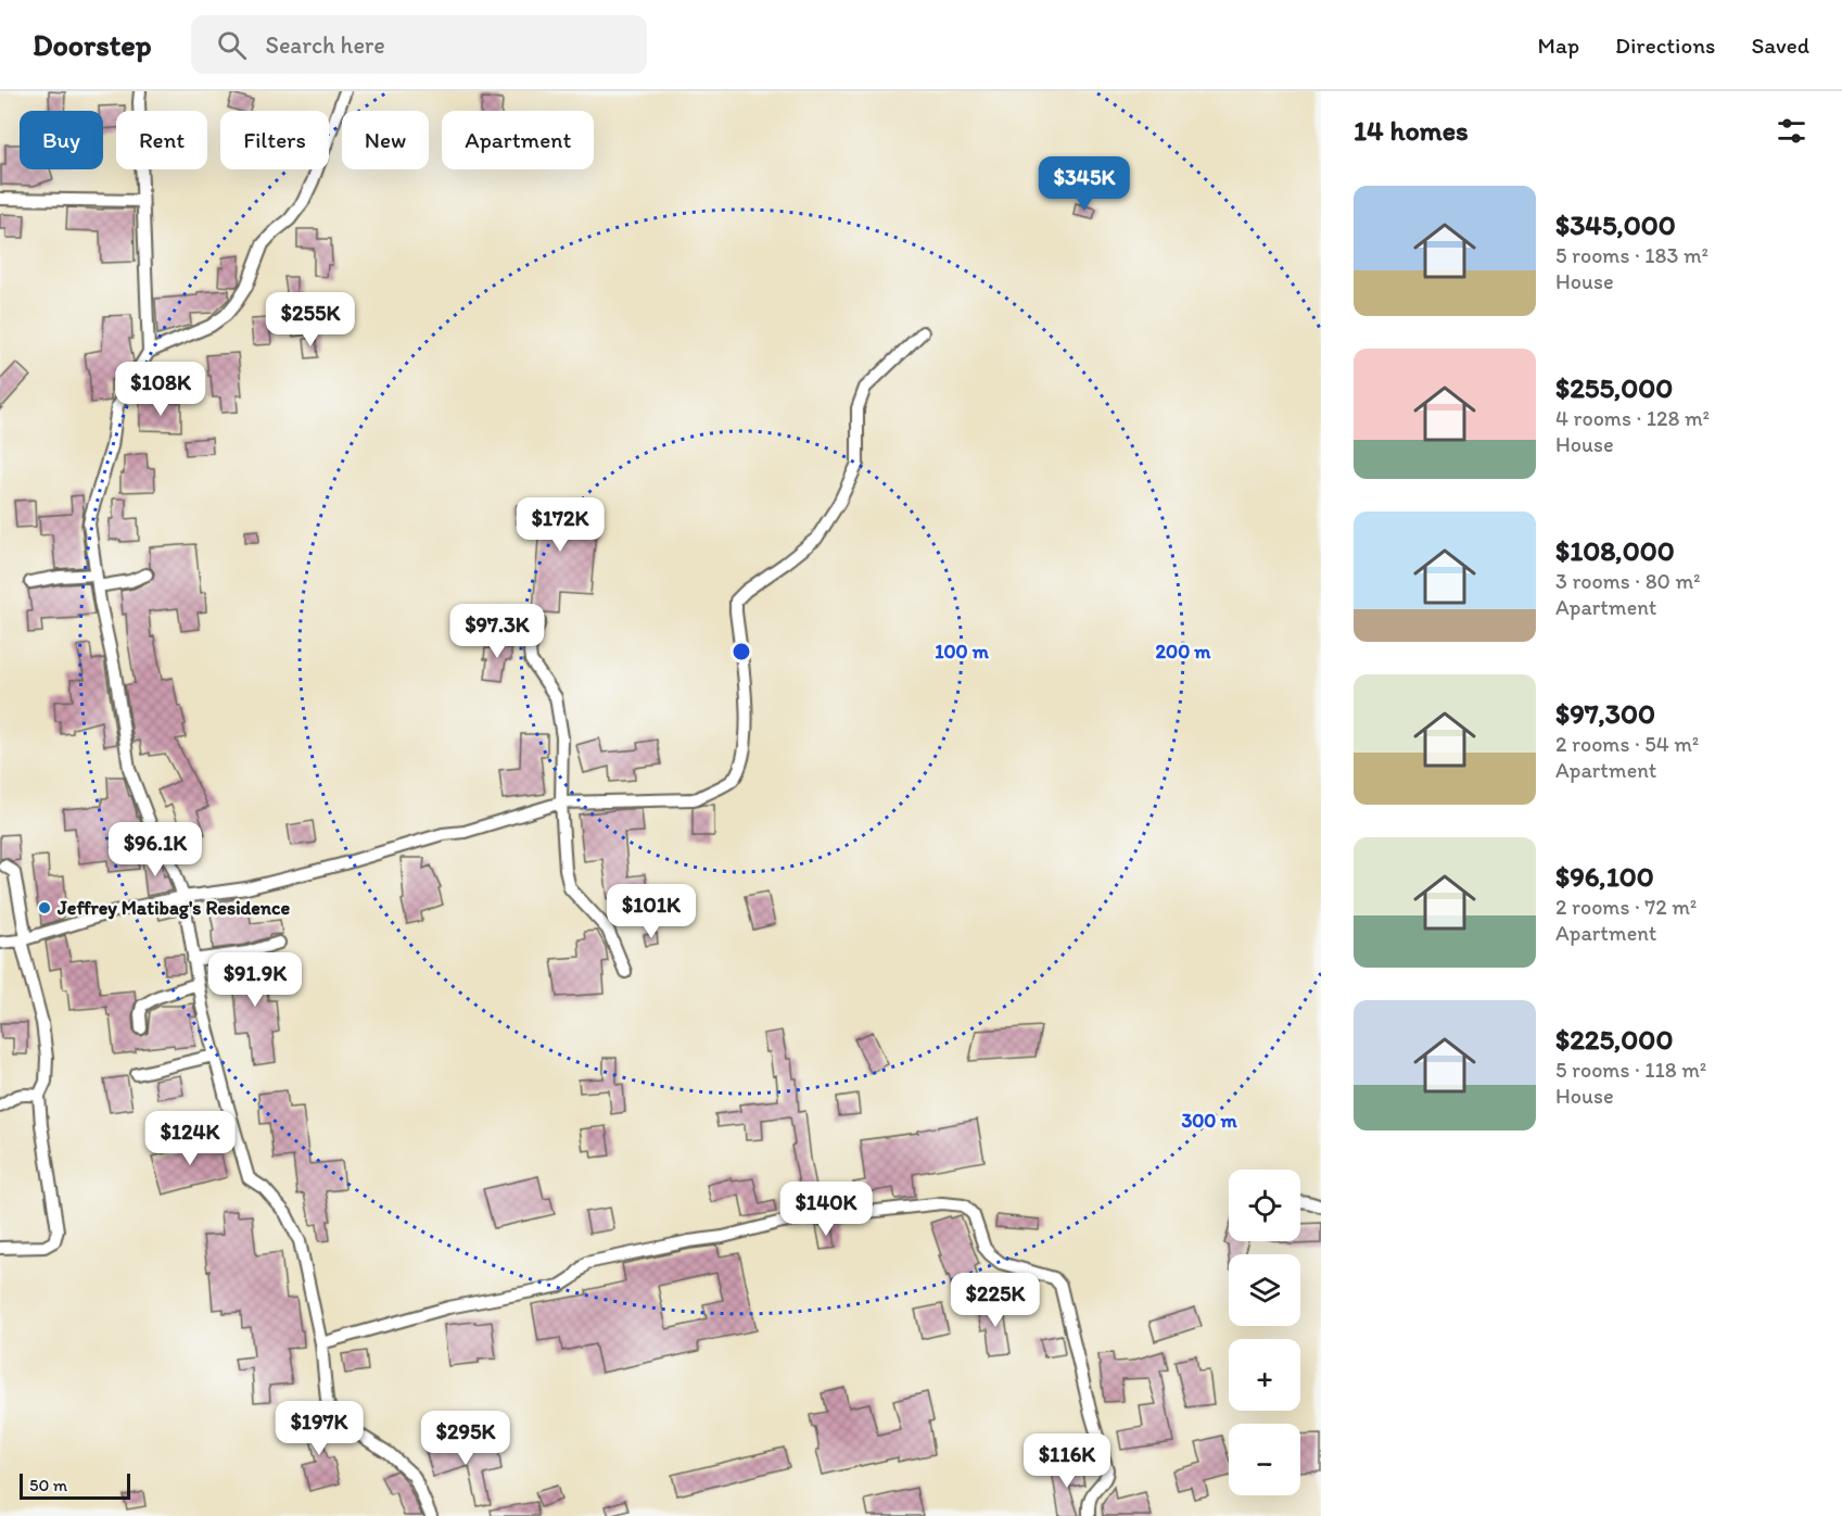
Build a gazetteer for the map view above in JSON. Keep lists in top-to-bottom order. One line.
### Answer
{"places":["Jeffrey Matibag's Residence"],"scale_bar":"50 m","page":{"header":"Doorstep","search":"Search here","nav":["Map","Directions","Saved"],"heading":"14 homes","chip":["Buy","Rent","Filters","New","Apartment"],"price":["$345K","$255K","$108K","$172K","$97.3K","$96.1K","$101K","$91.9K","$124K","$140K","$225K","$197K","$295K","$116K"],"list":[{"name":"$345,000","note":"5 rooms · 183 m² · House"},{"name":"$255,000","note":"4 rooms · 128 m² · House"},{"name":"$108,000","note":"3 rooms · 80 m² · Apartment"},{"name":"$97,300","note":"2 rooms · 54 m² · Apartment"},{"name":"$96,100","note":"2 rooms · 72 m² · Apartment"},{"name":"$225,000","note":"5 rooms · 118 m² · House"}],"map_buttons":["+","−"],"scale":"50 m"},"rings":["100 m","200 m","300 m"]}
